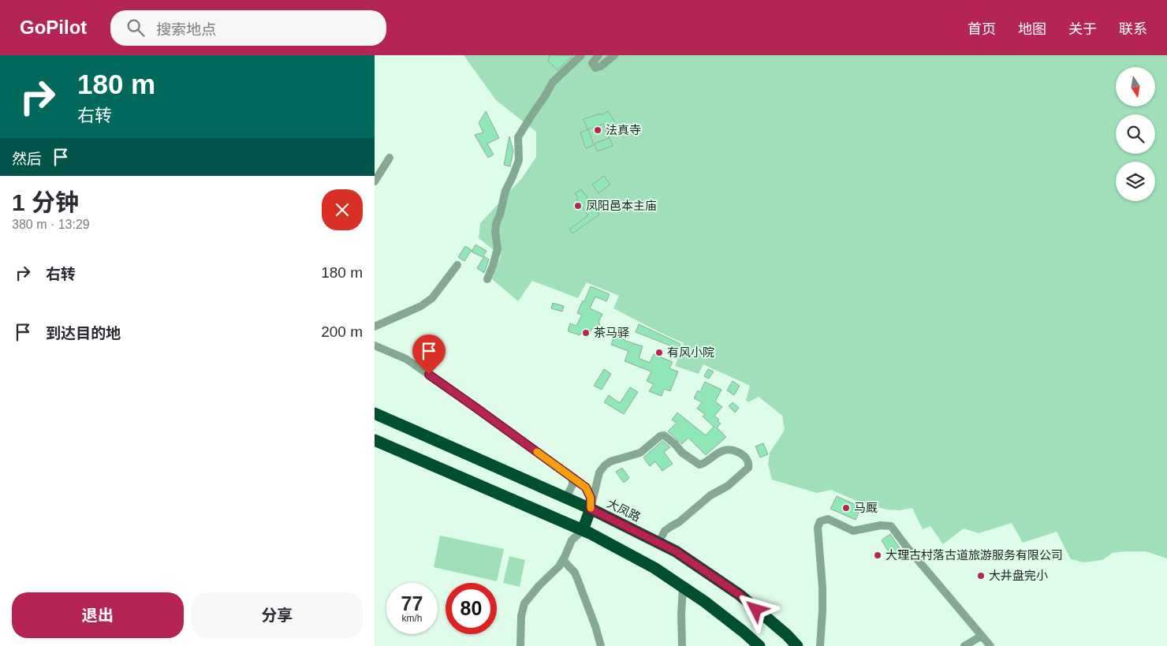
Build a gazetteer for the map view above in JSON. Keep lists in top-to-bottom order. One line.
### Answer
{"streets":{"highway":["大凤路"]},"places":["法真寺","凤阳邑本主庙","茶马驿","有风小院","马厩","大理古村落古道旅游服务有限公司","大井盘完小"],"north":"bottom","page":{"header":"GoPilot","search":"搜索地点","nav":["首页","地图","关于","联系"],"turn":["180 m","右转"],"then":"然后","heading":["1 分钟","380 m · 13:29"],"list":[{"name":"右转","value":"180 m"},{"name":"到达目的地","value":"200 m"}],"speed":"77 km/h","limit":"80","buttons":["退出","分享"]}}
